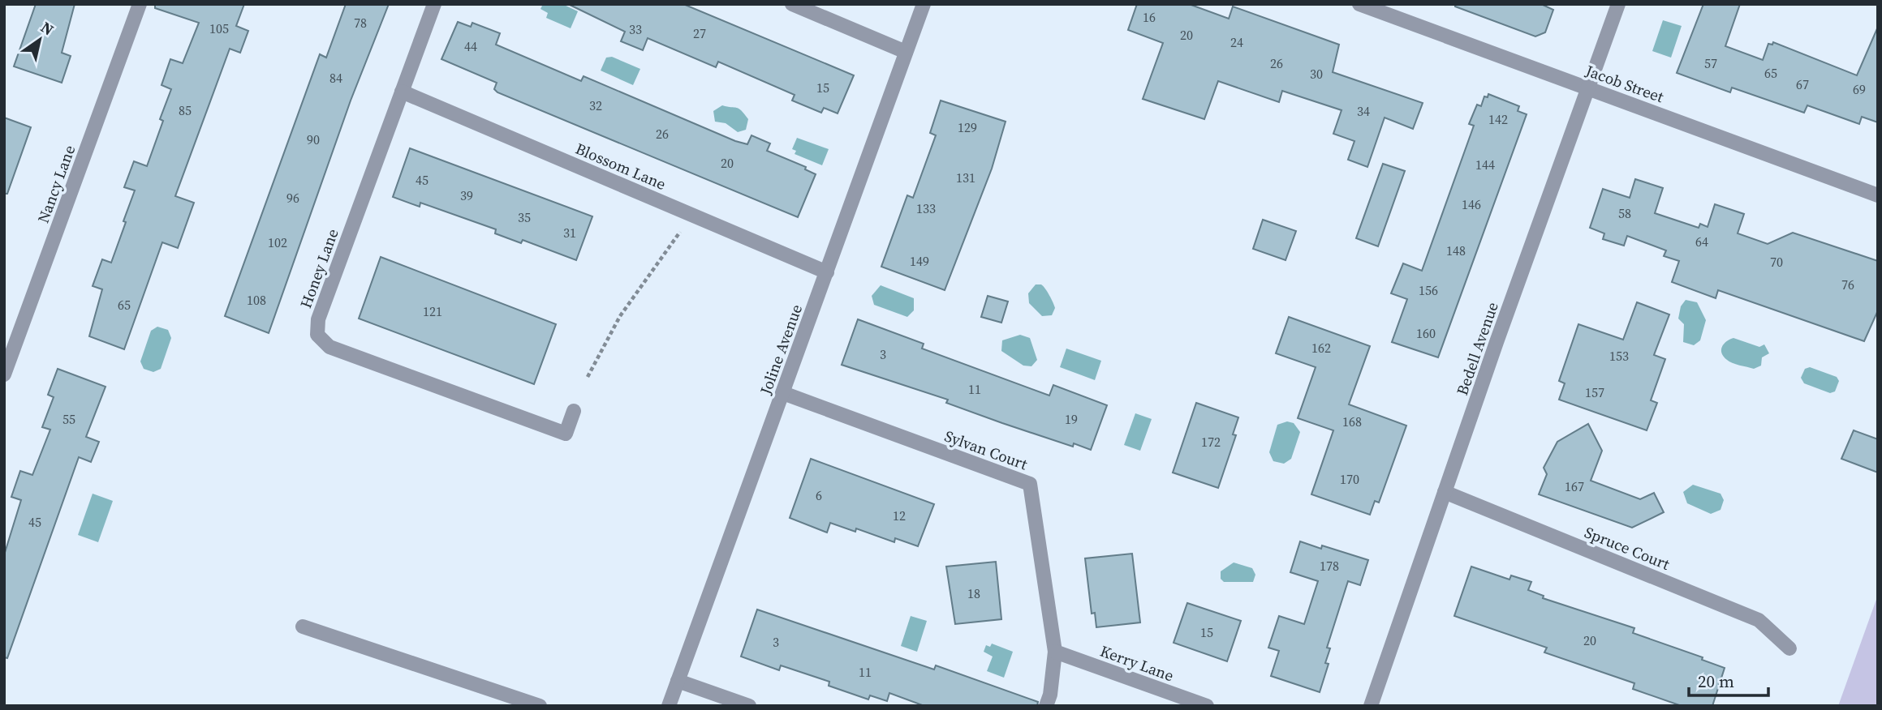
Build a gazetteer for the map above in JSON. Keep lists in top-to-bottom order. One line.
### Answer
{"streets":{"street":["Jacob Street","Blossom Lane","Nancy Lane","Honey Lane","Bedell Avenue","Joline Avenue","Sylvan Court","Spruce Court","Kerry Lane"]},"crossings":[["Jacob Street","Bedell Avenue"],["Blossom Lane","Honey Lane"],["Blossom Lane","Joline Avenue"],["Bedell Avenue","Spruce Court"],["Joline Avenue","Sylvan Court"],["Sylvan Court","Kerry Lane"]],"house_numbers":["16","78","105","33","27","20","24","44","26","57","65","30","84","67","15","69","32","85","34","142","129","26","90","20","144","131","45","39","96","146","133","58","35","31","64","102","148","149","70","76","156","108","65","121","160","162","3","153","11","157","55","19","168","172","170","167","6","12","45","178","18","15","20","3","11"],"scale_bar":"20 m","north":"top right"}
